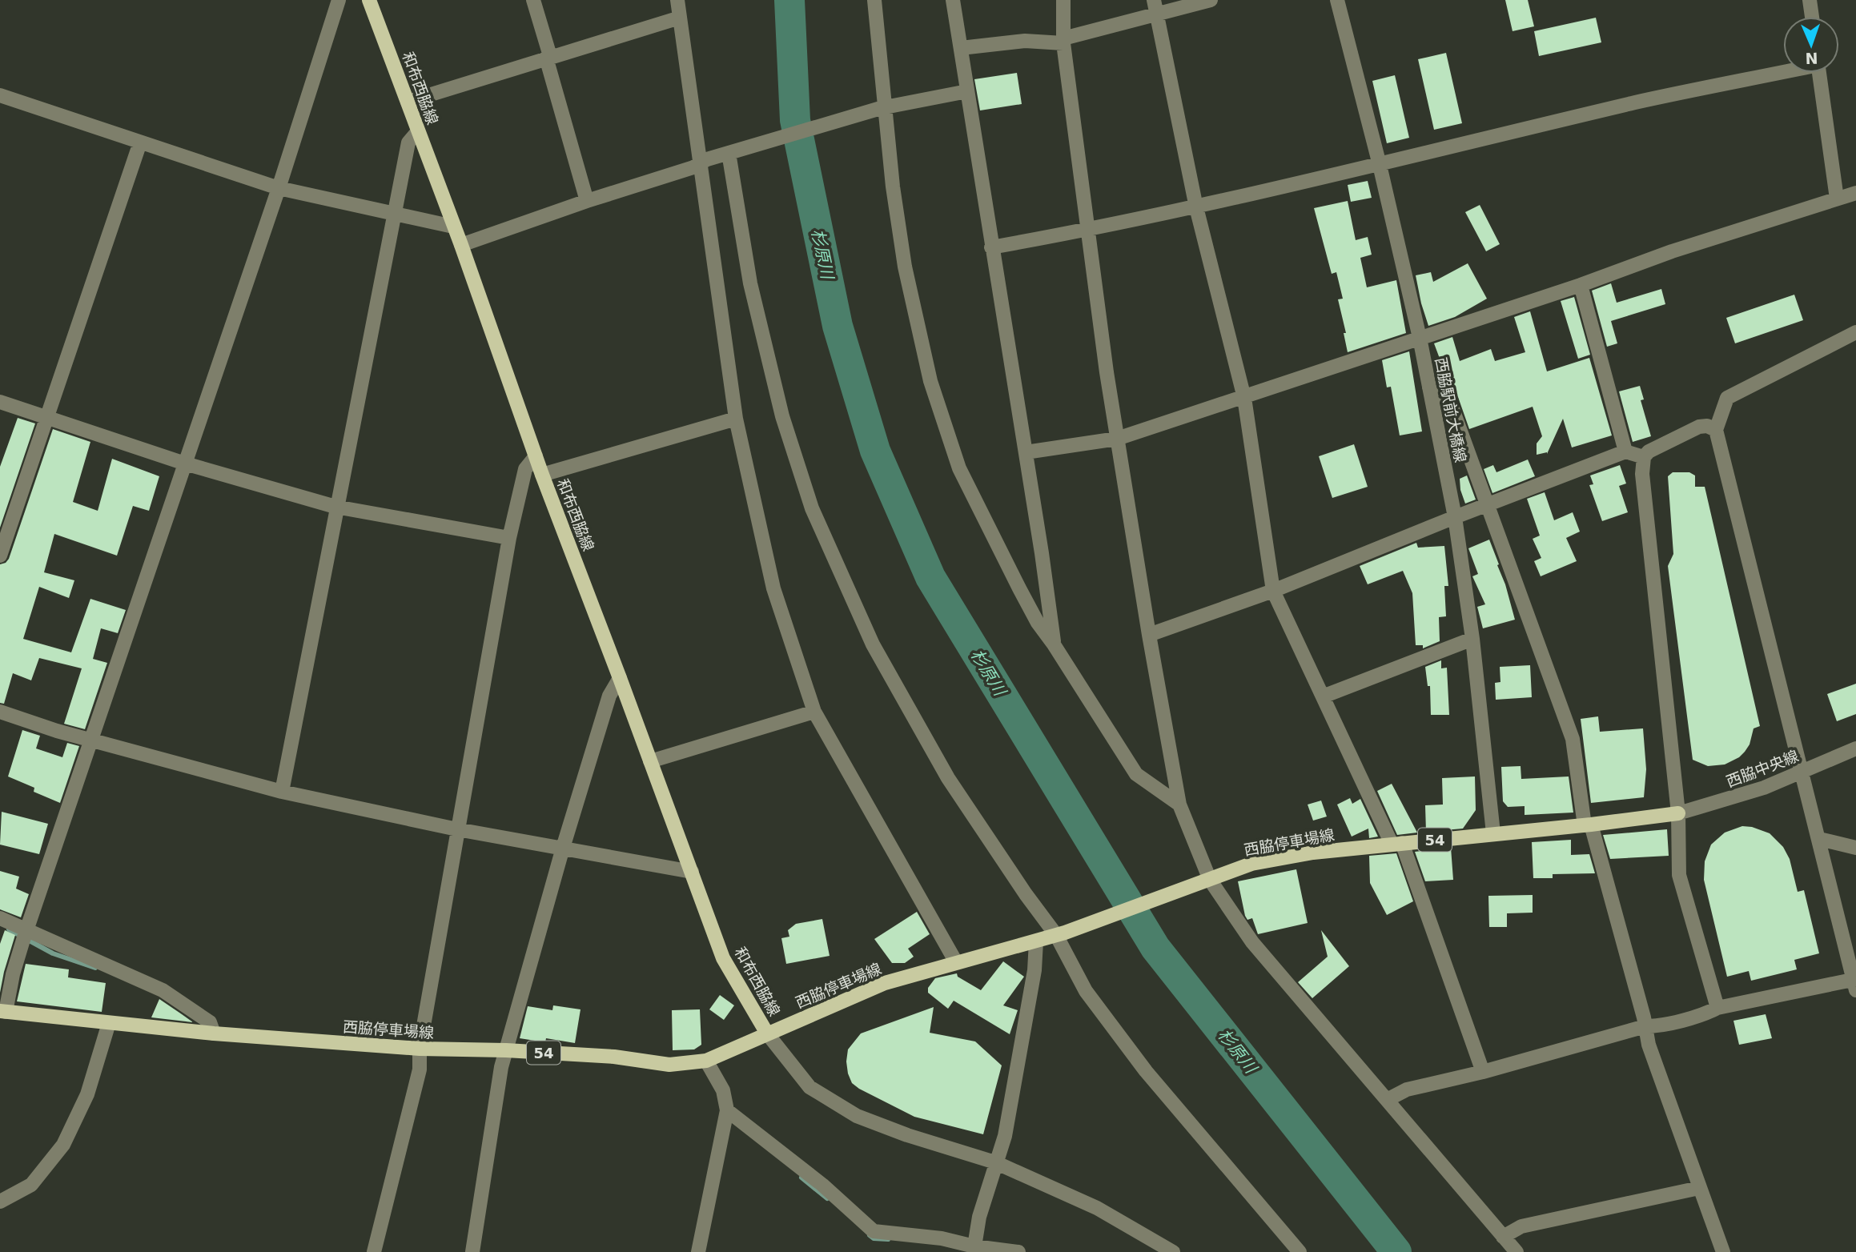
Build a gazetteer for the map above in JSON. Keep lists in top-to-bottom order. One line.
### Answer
{"streets":{"main road":["和布西脇線","54","西脇停車場線"],"street":["西脇駅前大橋線","西脇中央線"]},"crossings":[["和布西脇線","西脇停車場線"],["西脇駅前大橋線","西脇停車場線"],["西脇中央線","西脇停車場線"]],"water":["杉原川"],"north":"bottom"}
